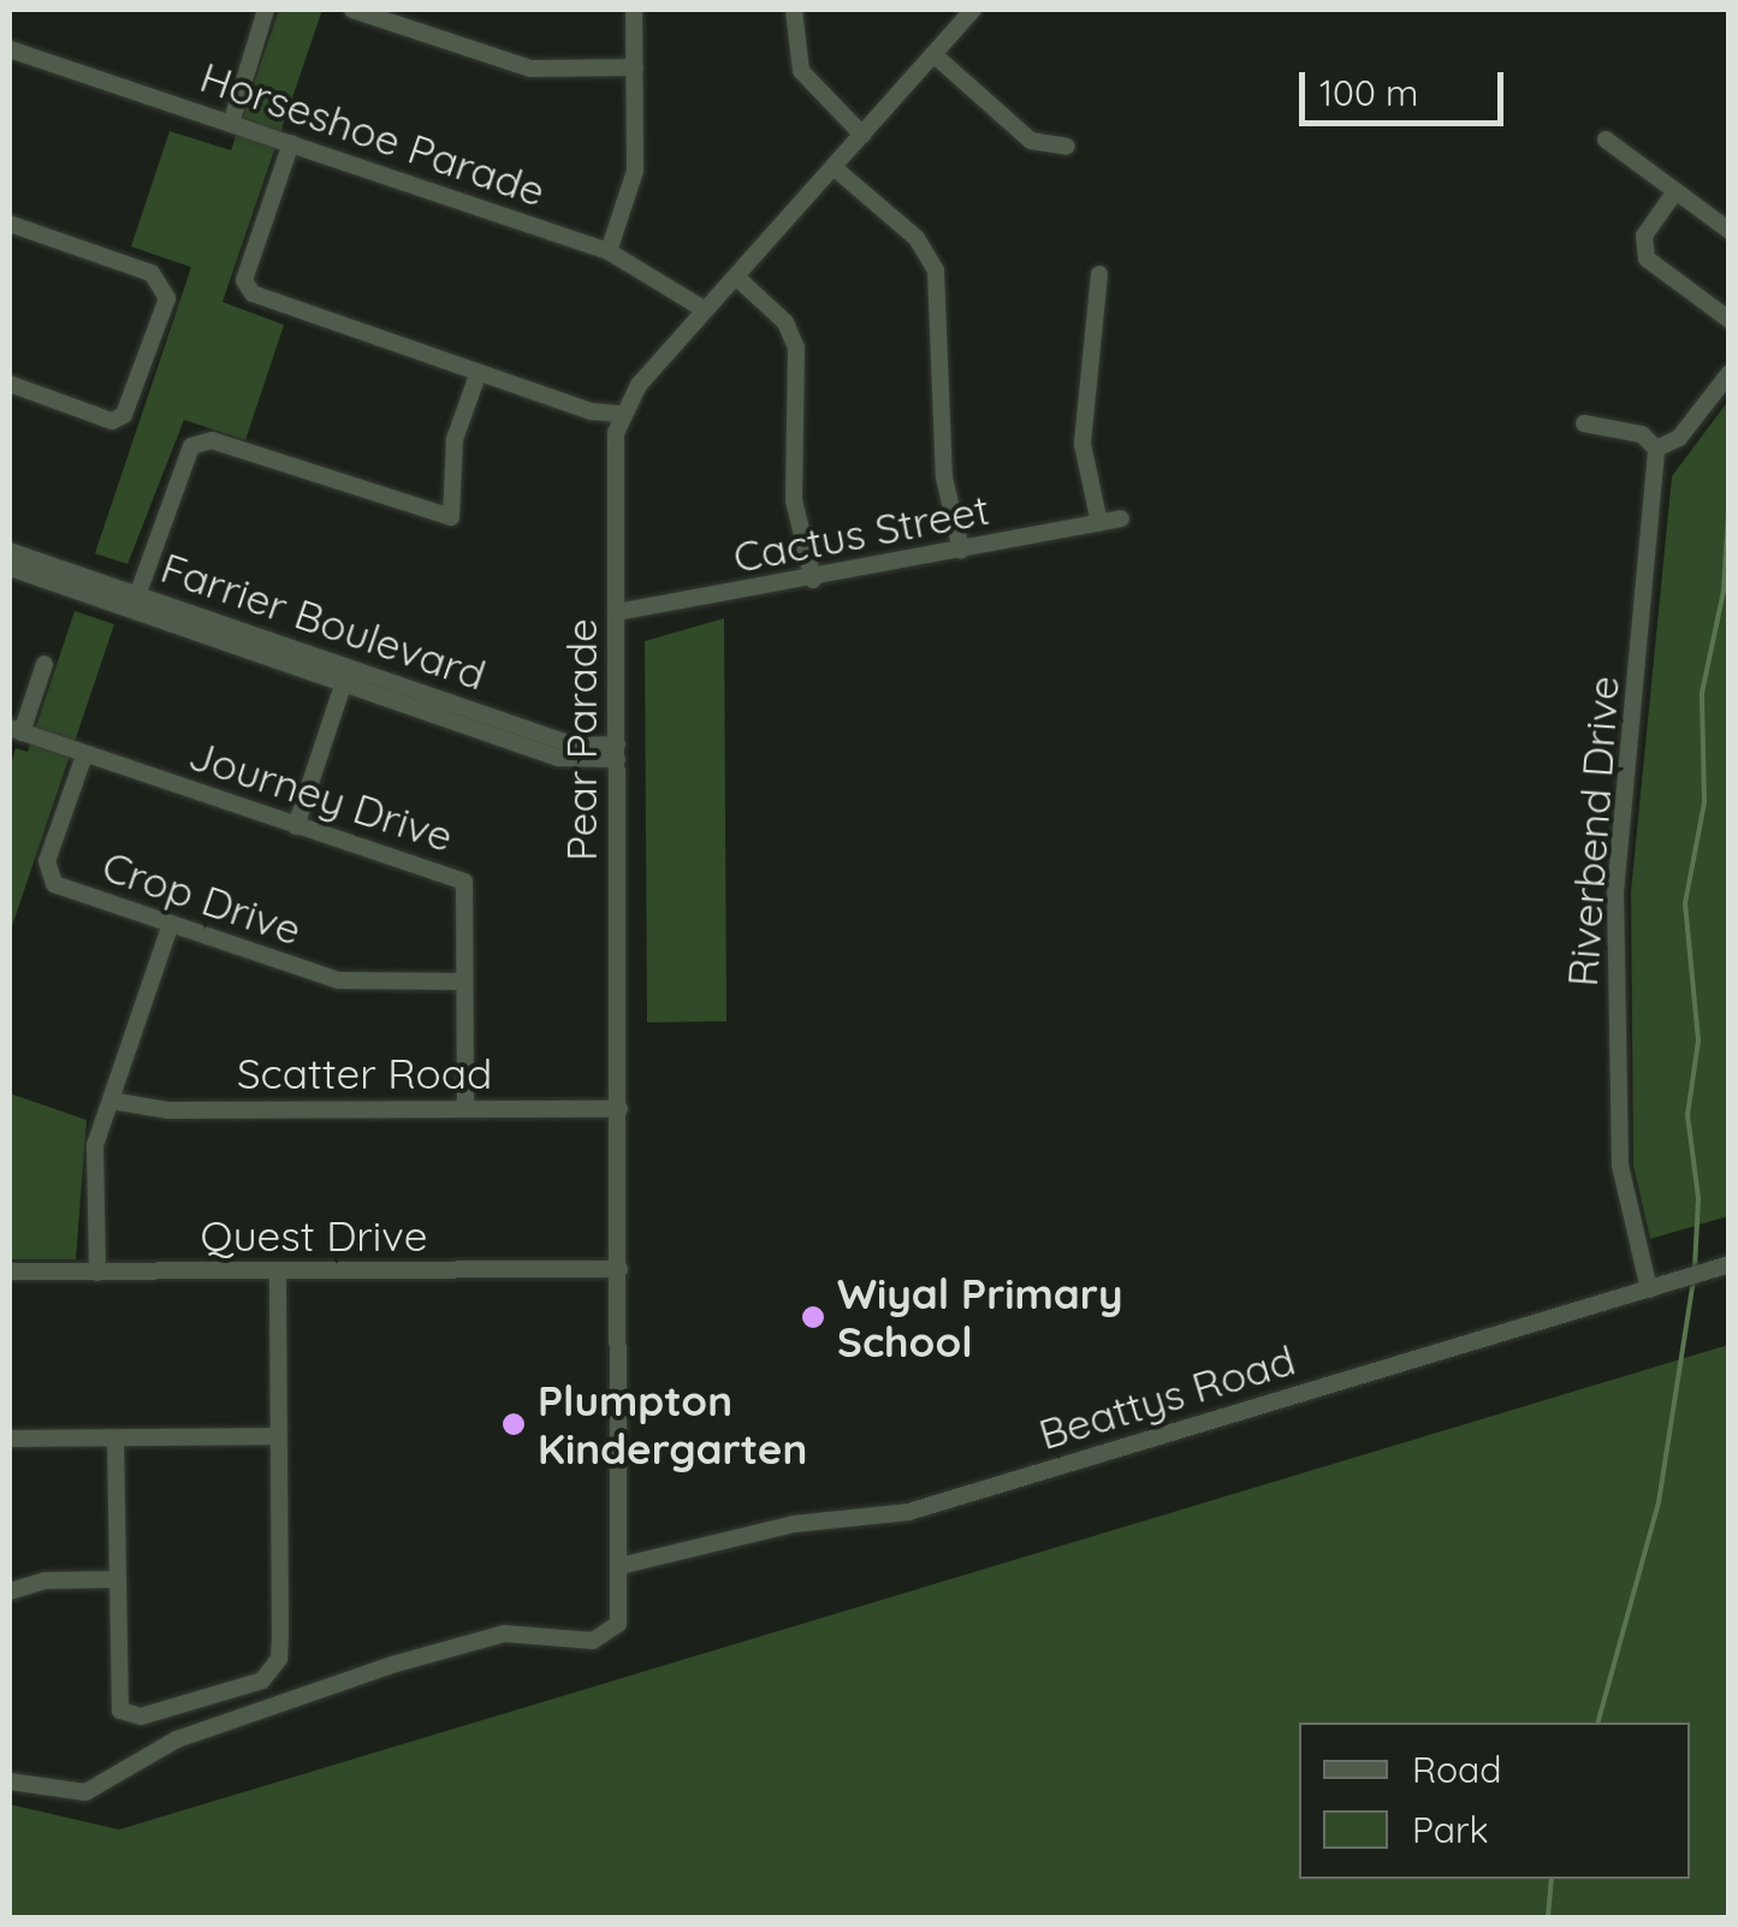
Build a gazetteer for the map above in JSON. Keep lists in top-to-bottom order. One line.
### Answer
{"streets":{"street":["Horseshoe Parade","Cactus Street","Farrier Boulevard","Pear Parade","Journey Drive","Riverbend Drive","Crop Drive","Scatter Road","Quest Drive","Beattys Road"]},"crossings":[["Cactus Street","Pear Parade"],["Farrier Boulevard","Pear Parade"],["Pear Parade","Scatter Road"],["Pear Parade","Quest Drive"],["Pear Parade","Beattys Road"],["Journey Drive","Crop Drive"],["Journey Drive","Scatter Road"],["Riverbend Drive","Beattys Road"]],"places":["Wiyal Primary School","Plumpton Kindergarten"],"legend":["Road","Park"],"scale_bar":"100 m"}
